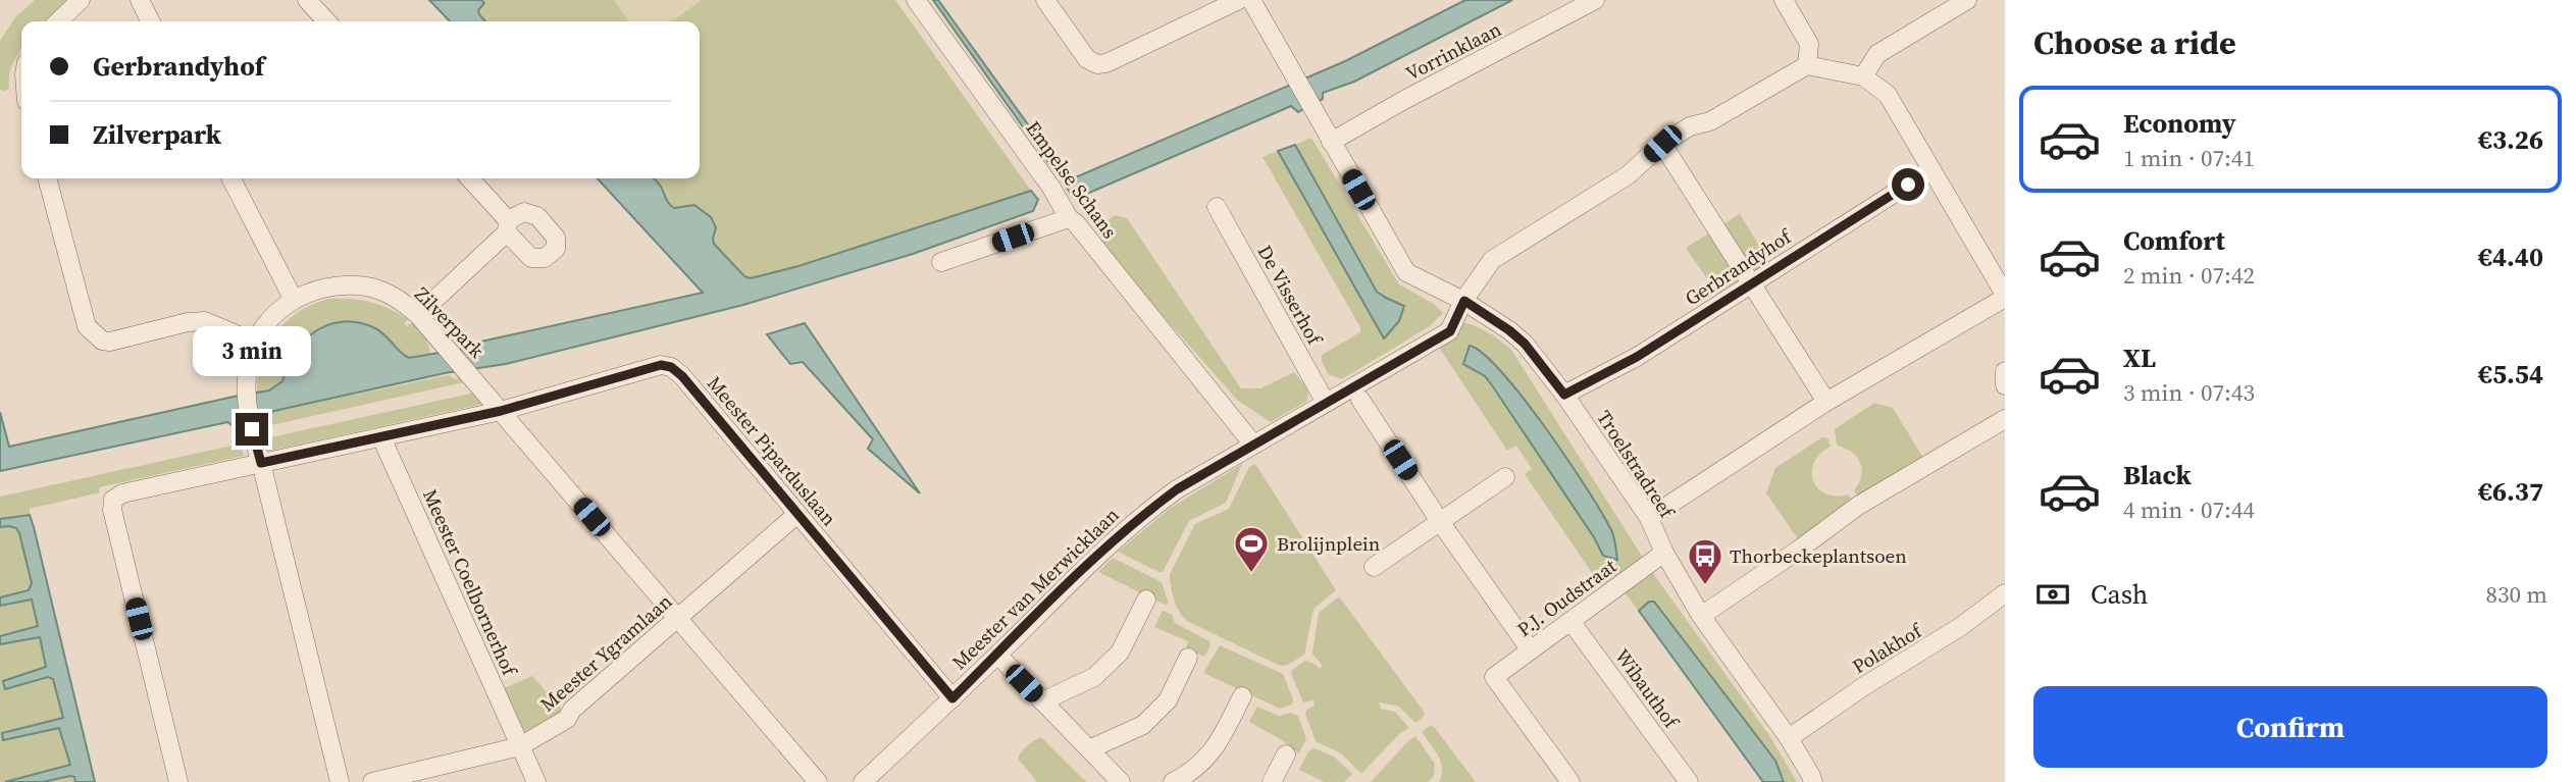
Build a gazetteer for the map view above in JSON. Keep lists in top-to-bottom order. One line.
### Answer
{"streets":{"street":["Vorrinklaan","Empelse Schans","Gerbrandyhof","De Visserhof","Zilverpark","Meester Piparduslaan","Troelstradreef","Meester Coelbornerhof","Meester van Merwicklaan","P.J. Oudstraat","Polakhof","Meester Ygramlaan","Wibauthof"]},"crossings":[["Vorrinklaan","Troelstradreef"],["Empelse Schans","Meester van Merwicklaan"],["Gerbrandyhof","Troelstradreef"],["De Visserhof","Meester van Merwicklaan"],["Zilverpark","Meester Piparduslaan"],["Zilverpark","Meester Ygramlaan"],["Meester Piparduslaan","Meester van Merwicklaan"],["Meester Piparduslaan","Meester Ygramlaan"],["Troelstradreef","Meester van Merwicklaan"],["Troelstradreef","P.J. Oudstraat"],["Troelstradreef","Polakhof"],["Meester Coelbornerhof","Meester Ygramlaan"],["P.J. Oudstraat","Wibauthof"]],"places":{"sports":["Brolijnplein"],"bus stop":["Thorbeckeplantsoen"]},"page":{"heading":"Choose a ride","banner":["Gerbrandyhof","Zilverpark"],"list":[{"name":"Economy","note":"1 min · 07:41","value":"€3.26"},{"name":"Comfort","note":"2 min · 07:42","value":"€4.40"},{"name":"XL","note":"3 min · 07:43","value":"€5.54"},{"name":"Black","note":"4 min · 07:44","value":"€6.37"}],"bubble":"3 min","pay":["Cash","830 m"],"buttons":"Confirm"}}
